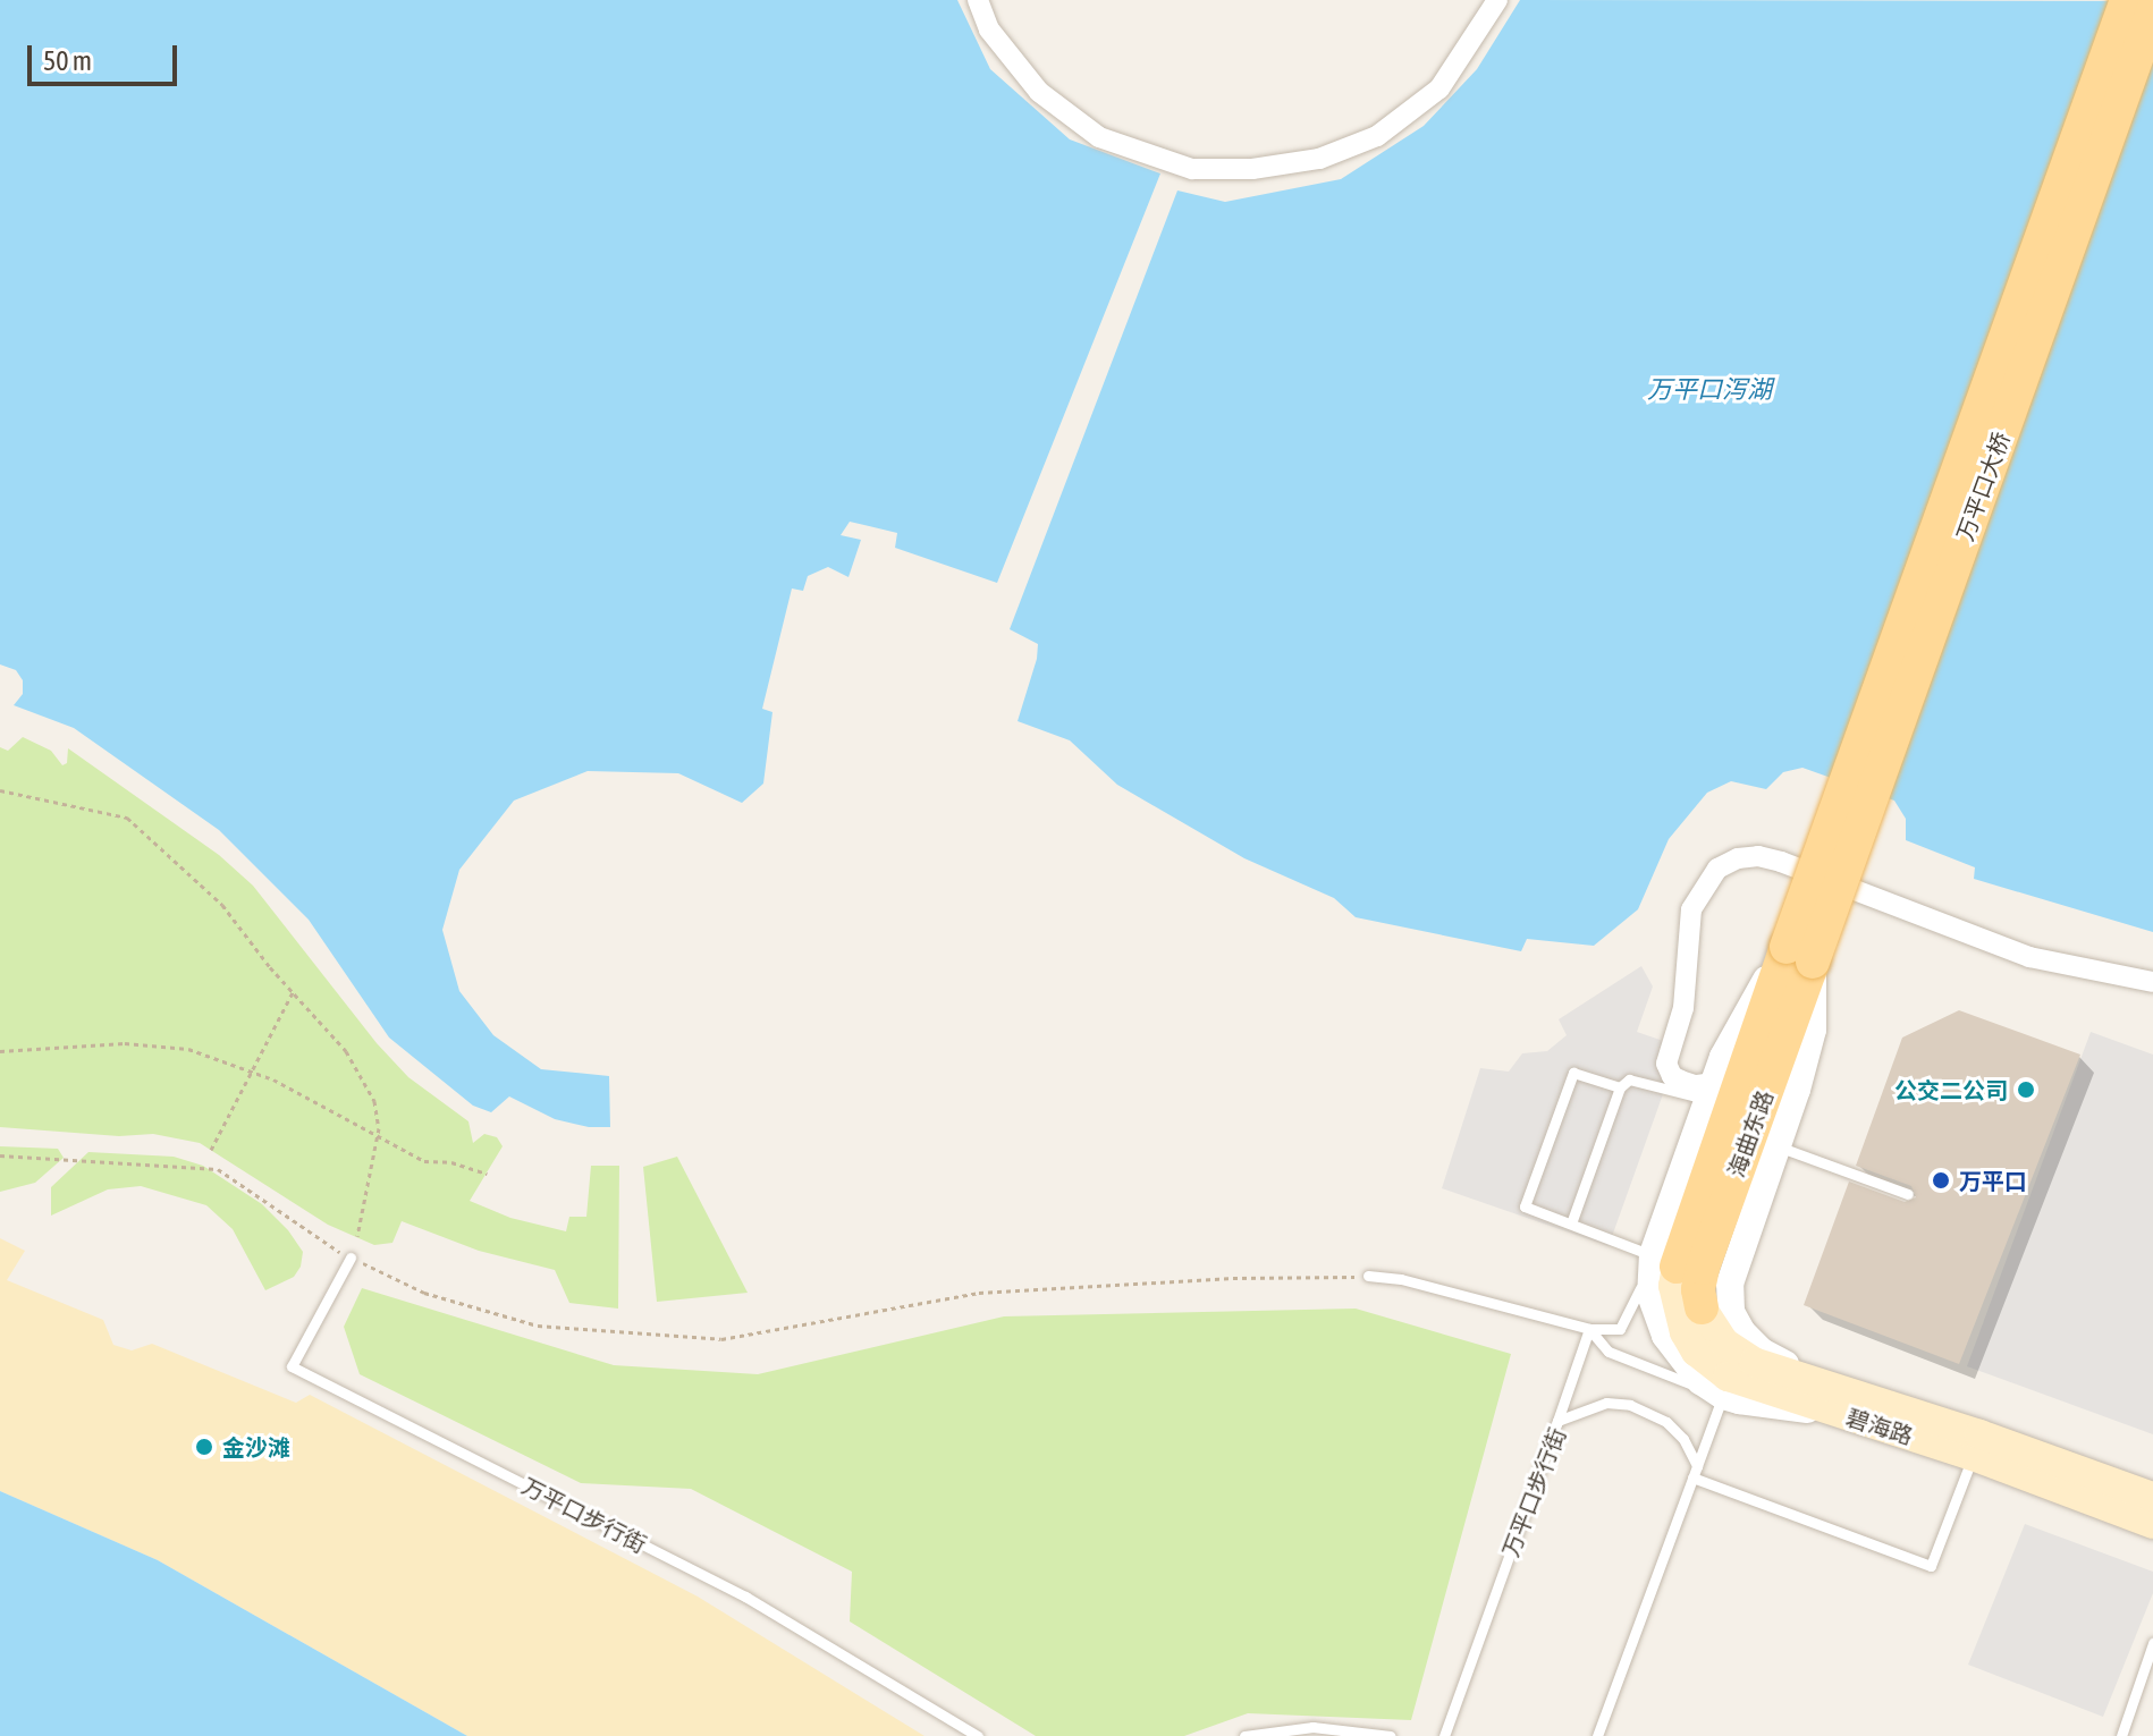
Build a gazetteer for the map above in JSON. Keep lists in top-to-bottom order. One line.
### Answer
{"streets":{"main road":["万平口大桥","海曲东路","碧海路"],"lane":["万平口步行街"]},"crossings":[["万平口大桥","海曲东路"],["海曲东路","碧海路"]],"water":["万平口泻湖"],"places":["公交二公司","万平口","金沙滩"],"scale_bar":"50 m"}
